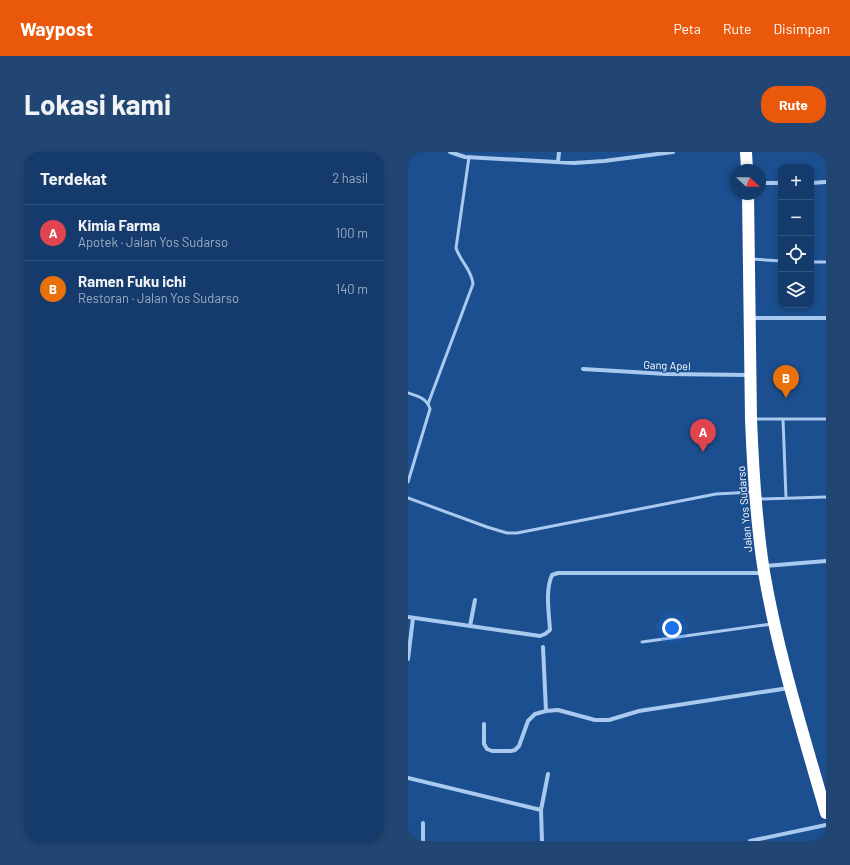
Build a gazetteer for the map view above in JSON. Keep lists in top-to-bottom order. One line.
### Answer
{"streets":{"highway":["Jalan Yos Sudarso"],"street":["Gang Apel"]},"crossings":[["Gang Apel","Jalan Yos Sudarso"]],"north":"right","page":{"header":"Waypost","nav":["Peta","Rute","Disimpan"],"buttons":"Rute","title":"Lokasi kami","heading":["Terdekat","2 hasil"],"map_buttons":["+","−"],"list":[{"mark":"A","name":"Kimia Farma","note":"Apotek · Jalan Yos Sudarso","value":"100 m"},{"mark":"B","name":"Ramen Fuku ichi","note":"Restoran · Jalan Yos Sudarso","value":"140 m"}],"pins":["B","A"]}}
